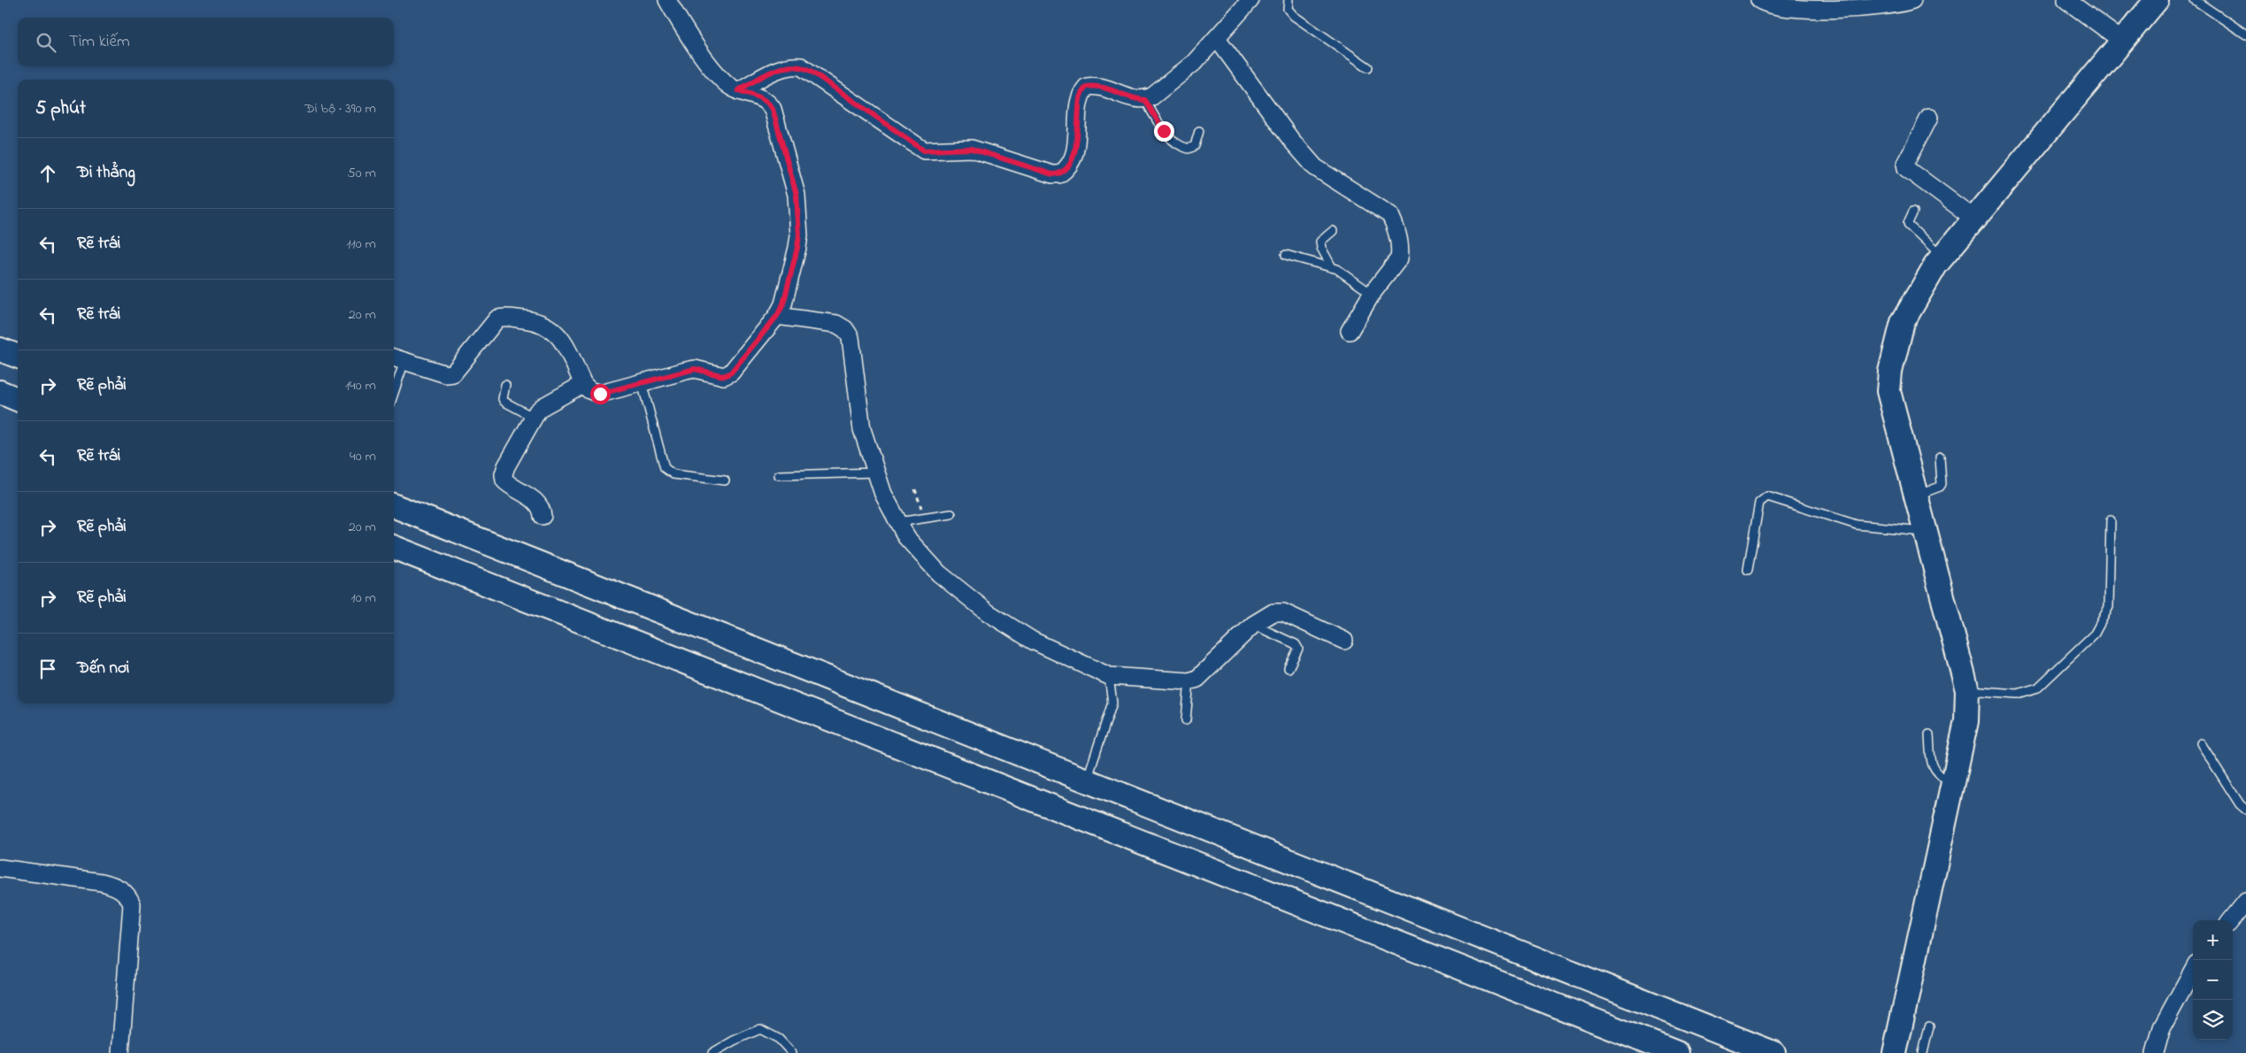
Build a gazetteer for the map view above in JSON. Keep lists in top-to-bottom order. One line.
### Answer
{"page":{"search":"Tìm kiếm","heading":["5 phút","Đi bộ · 390 m"],"list":[["Đi thẳng","50 m"],["Rẽ trái","110 m"],["Rẽ trái","20 m"],["Rẽ phải","140 m"],["Rẽ trái","40 m"],["Rẽ phải","20 m"],["Rẽ phải","10 m"],"Đến nơi"],"map_buttons":["+","−"]}}
